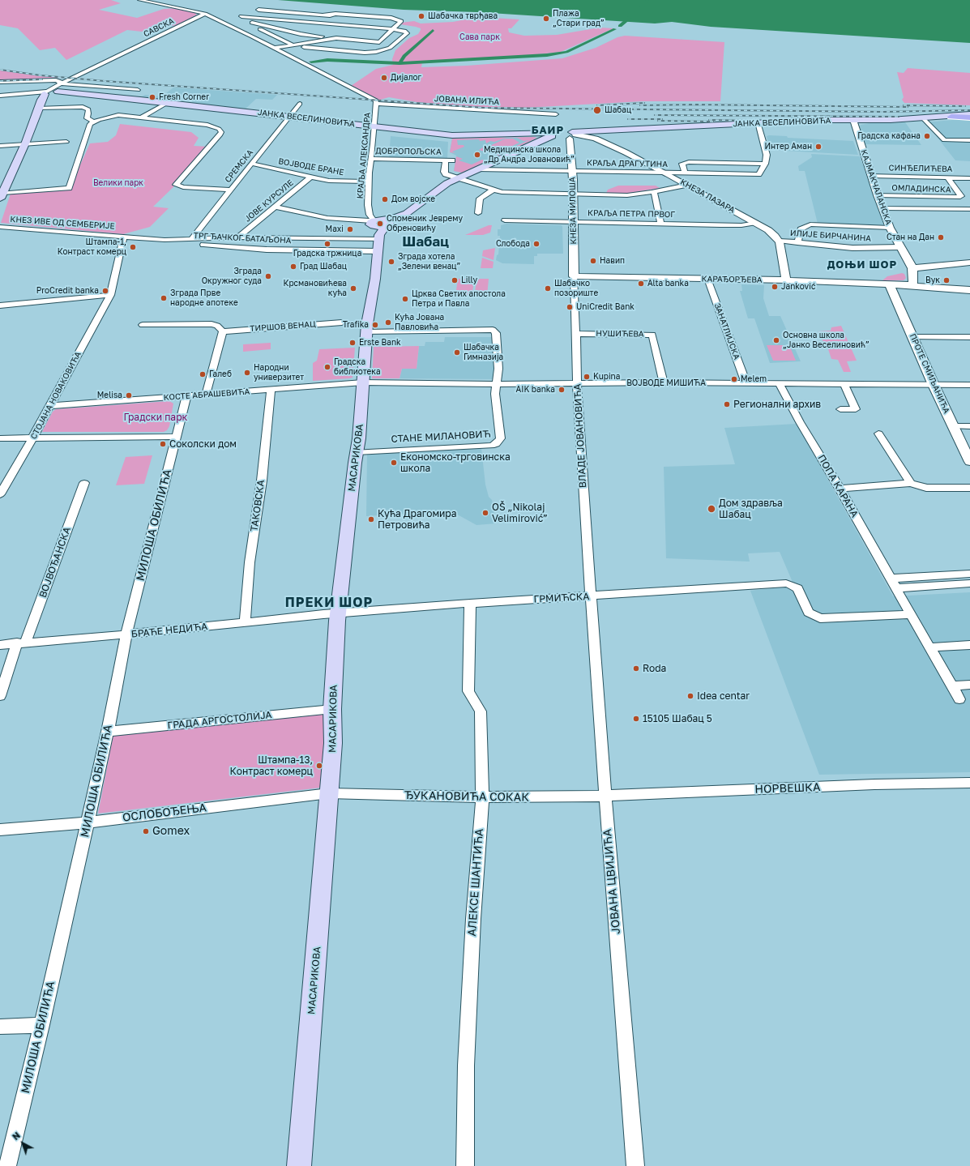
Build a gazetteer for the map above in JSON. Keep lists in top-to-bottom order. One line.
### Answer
{"streets":{"main road":["ЈАНКА ВЕСЕЛИНОВИЋА","МАСАРИКОВА"],"street":["САВСКА","ЈОВАНА ИЛИЋА","ДОБРОПОЉСКА","КРАЉА АЛЕКСАНДРА","КРАЉА ДРАГУТИНА","СРЕМСКА","ВОЈВОДЕ БРАНЕ","СИНЂЕЛИЋЕВА","КАЈМАКЧАЛАНСКА","ОМЛАДИНСКА","КНЕЗА ЛАЗАРА","ЈОВЕ КУРСУЛЕ","КНЕЗА МИЛОША","КРАЉА ПЕТРА ПРВОГ","КНЕЗ ИВЕ ОД СЕМБЕРИЈЕ","ИЛИЈЕ БИРЧАНИНА","ТРГ ЂАЧКОГ БАТАЉОНА","КАРАЂОРЂЕВА","ТИРШОВ ВЕНАЦ","ЗАНАТЛИЈСКА","НУШИЋЕВА","ПРОТЕ СМИЉАНИЋА","ВОЈВОДЕ МИШИЋА","КОСТЕ АБРАШЕВИЋА","СТОЈАНА НОВАКОВИЋА","ВЛАДЕ ЈОВАНОВИЋА","СТАНЕ МИЛАНОВИЋ","ПОПА КАРАНА","ТАКОВСКА","МИЛОША ОБИЛИЋА","ВОЈВОЂАНСКА","ГРМИЋСКА","БРАЋЕ НЕДИЋА","ГРАДА АРГОСТОЛИЈА","НОРВЕШКА","ЂУКАНОВИЋА СОКАК","ОСЛОБОЂЕЊА","ЈОВАНА ЦВИЈИЋА","АЛЕКСЕ ШАНТИЋА"]},"crossings":[["САВСКА","ЈАНКА ВЕСЕЛИНОВИЋА"],["ЈОВАНА ИЛИЋА","КРАЉА АЛЕКСАНДРА"],["ЈАНКА ВЕСЕЛИНОВИЋА","КРАЉА АЛЕКСАНДРА"],["ЈАНКА ВЕСЕЛИНОВИЋА","СРЕМСКА"],["ЈАНКА ВЕСЕЛИНОВИЋА","КАЈМАКЧАЛАНСКА"],["ЈАНКА ВЕСЕЛИНОВИЋА","КНЕЗА ЛАЗАРА"],["ЈАНКА ВЕСЕЛИНОВИЋА","КНЕЗА МИЛОША"],["ДОБРОПОЉСКА","КРАЉА АЛЕКСАНДРА"],["КРАЉА АЛЕКСАНДРА","ВОЈВОДЕ БРАНЕ"],["КРАЉА ДРАГУТИНА","КНЕЗА ЛАЗАРА"],["КРАЉА ДРАГУТИНА","КНЕЗА МИЛОША"],["СРЕМСКА","ВОЈВОДЕ БРАНЕ"],["СРЕМСКА","ТРГ ЂАЧКОГ БАТАЉОНА"],["ВОЈВОДЕ БРАНЕ","ЈОВЕ КУРСУЛЕ"],["СИНЂЕЛИЋЕВА","КАЈМАКЧАЛАНСКА"],["СИНЂЕЛИЋЕВА","ОМЛАДИНСКА"],["КАЈМАКЧАЛАНСКА","ОМЛАДИНСКА"],["КАЈМАКЧАЛАНСКА","ИЛИЈЕ БИРЧАНИНА"],["КНЕЗА ЛАЗАРА","КРАЉА ПЕТРА ПРВОГ"],["КНЕЗА ЛАЗАРА","ИЛИЈЕ БИРЧАНИНА"],["ЈОВЕ КУРСУЛЕ","ТРГ ЂАЧКОГ БАТАЉОНА"],["КНЕЗА МИЛОША","КРАЉА ПЕТРА ПРВОГ"],["КНЕЗА МИЛОША","КАРАЂОРЂЕВА"],["КНЕЗА МИЛОША","ВЛАДЕ ЈОВАНОВИЋА"],["КНЕЗ ИВЕ ОД СЕМБЕРИЈЕ","ТРГ ЂАЧКОГ БАТАЉОНА"],["КНЕЗ ИВЕ ОД СЕМБЕРИЈЕ","СТОЈАНА НОВАКОВИЋА"],["ТРГ ЂАЧКОГ БАТАЉОНА","СТОЈАНА НОВАКОВИЋА"],["ТРГ ЂАЧКОГ БАТАЉОНА","МАСАРИКОВА"],["КАРАЂОРЂЕВА","ЗАНАТЛИЈСКА"],["КАРАЂОРЂЕВА","ПРОТЕ СМИЉАНИЋА"],["КАРАЂОРЂЕВА","ВЛАДЕ ЈОВАНОВИЋА"],["ЗАНАТЛИЈСКА","ВОЈВОДЕ МИШИЋА"],["НУШИЋЕВА","ВОЈВОДЕ МИШИЋА"],["НУШИЋЕВА","ВЛАДЕ ЈОВАНОВИЋА"],["ПРОТЕ СМИЉАНИЋА","ВОЈВОДЕ МИШИЋА"],["ВОЈВОДЕ МИШИЋА","КОСТЕ АБРАШЕВИЋА"],["ВОЈВОДЕ МИШИЋА","ВЛАДЕ ЈОВАНОВИЋА"],["ВОЈВОДЕ МИШИЋА","СТАНЕ МИЛАНОВИЋ"],["ВОЈВОДЕ МИШИЋА","МАСАРИКОВА"],["ВОЈВОДЕ МИШИЋА","ПОПА КАРАНА"],["КОСТЕ АБРАШЕВИЋА","СТОЈАНА НОВАКОВИЋА"],["КОСТЕ АБРАШЕВИЋА","МАСАРИКОВА"],["КОСТЕ АБРАШЕВИЋА","ТАКОВСКА"],["КОСТЕ АБРАШЕВИЋА","МИЛОША ОБИЛИЋА"],["ВЛАДЕ ЈОВАНОВИЋА","ГРМИЋСКА"],["ВЛАДЕ ЈОВАНОВИЋА","ЈОВАНА ЦВИЈИЋА"],["СТАНЕ МИЛАНОВИЋ","МАСАРИКОВА"],["МАСАРИКОВА","ГРМИЋСКА"],["МАСАРИКОВА","БРАЋЕ НЕДИЋА"],["МАСАРИКОВА","ГРАДА АРГОСТОЛИЈА"],["МАСАРИКОВА","ЂУКАНОВИЋА СОКАК"],["МАСАРИКОВА","ОСЛОБОЂЕЊА"],["ПОПА КАРАНА","ГРМИЋСКА"],["ТАКОВСКА","БРАЋЕ НЕДИЋА"],["МИЛОША ОБИЛИЋА","БРАЋЕ НЕДИЋА"],["МИЛОША ОБИЛИЋА","ГРАДА АРГОСТОЛИЈА"],["МИЛОША ОБИЛИЋА","ОСЛОБОЂЕЊА"],["ВОЈВОЂАНСКА","БРАЋЕ НЕДИЋА"],["ГРМИЋСКА","БРАЋЕ НЕДИЋА"],["ГРМИЋСКА","ЈОВАНА ЦВИЈИЋА"],["ГРМИЋСКА","АЛЕКСЕ ШАНТИЋА"],["НОРВЕШКА","ЂУКАНОВИЋА СОКАК"],["НОРВЕШКА","ЈОВАНА ЦВИЈИЋА"],["ЂУКАНОВИЋА СОКАК","ОСЛОБОЂЕЊА"],["ЂУКАНОВИЋА СОКАК","ЈОВАНА ЦВИЈИЋА"],["ЂУКАНОВИЋА СОКАК","АЛЕКСЕ ШАНТИЋА"]],"districts":["БАИР","Шабац","ДОЊИ ШОР","ПРЕКИ ШОР"],"parks":["Сава парк","Велики парк","Градски парк"],"places":["Шабачка тврђава","Плажа „Стари град”","Дијалог","Fresh Corner","Шабац","Градска кафана","Интер Аман","Медицинска школа „Др Андра Јовановић”","Дом војске","Споменик Јеврему Обреновићу","Maxi","Стан на Дан","Градска тржница","Слобода","Штампа-1, Контраст комерц","Навип","Зграда хотела „Зелени венац”","Град Шабац","Зграда Окружног суда","Lilly","Вук","Alta banka","Janković","Крсмановићева кућа","Шабачко позориште","ProCredit banka","Зграда Прве народне апотеке","Црква Светих апостола Петра и Павла","UniCredit Bank","Кућа Јована Павловића","Trafika","Основна школа „Јанко Веселиновић”","Erste Bank","Шабачка Гимназија","Градска библиотека","Народни универзитет","Галеб","Kupina","Melem","AIK banka","Melisa","Регионални архив","Соколски дом","Економско-трговинска школа","Дом здравља Шабац","OŠ „Nikolaj Velimirović”","Кућа Драгомира Петровића","Roda","Idea centar","15105 Шабац 5","Штампа-13, Контраст комерц","Gomex"],"north":"top left"}
